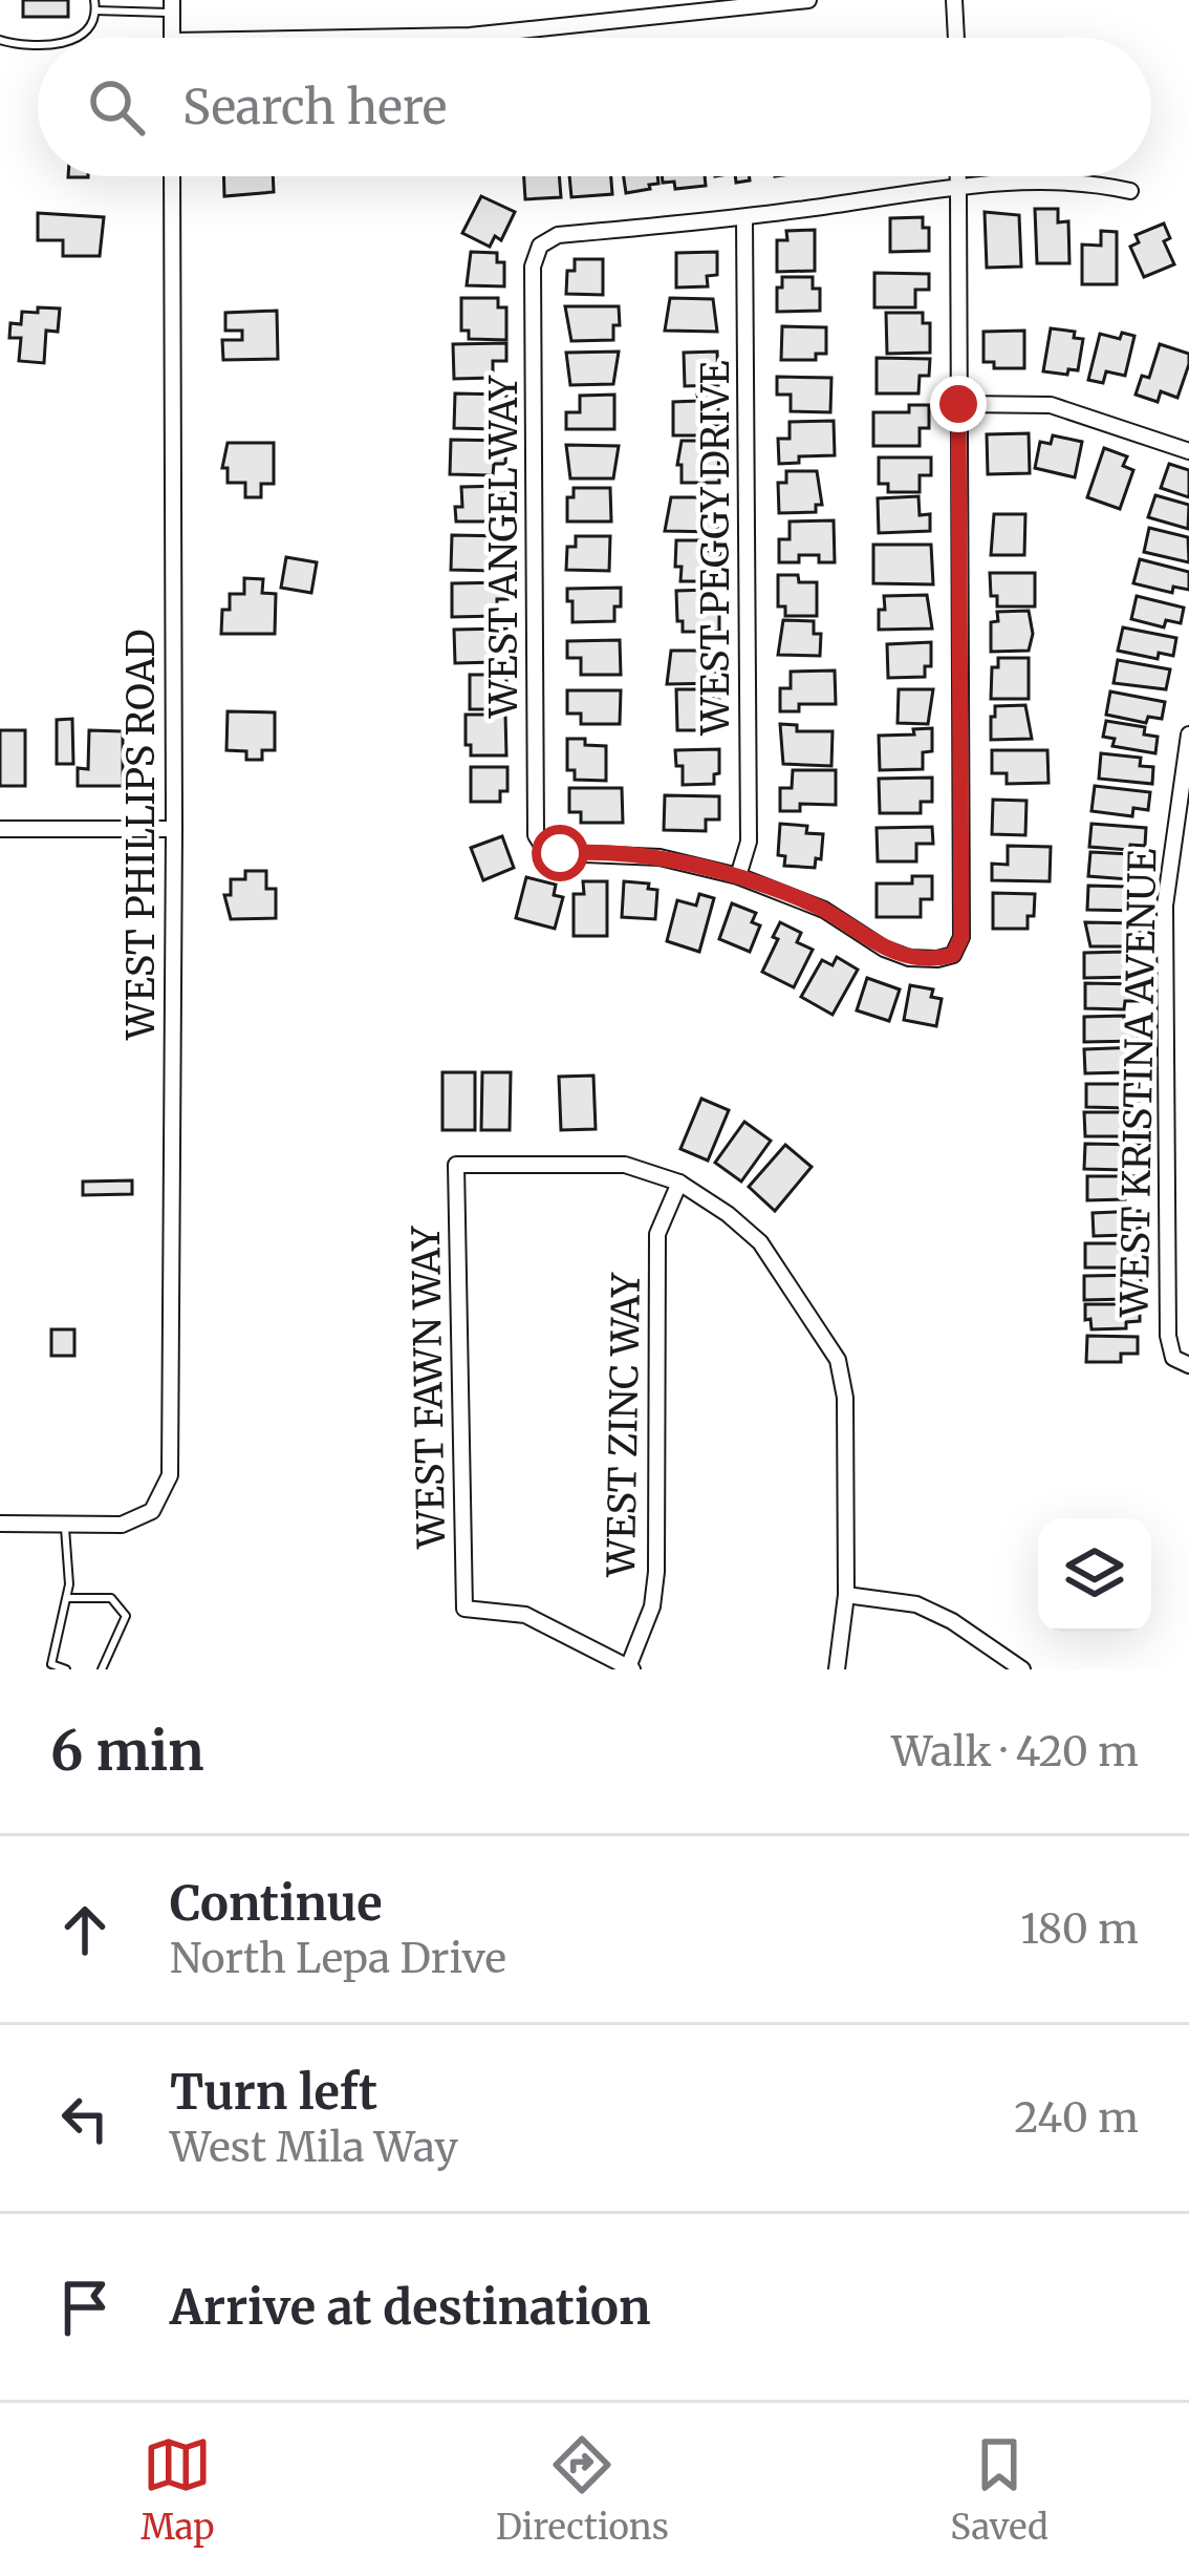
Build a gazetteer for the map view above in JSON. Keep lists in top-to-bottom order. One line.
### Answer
{"streets":{"street":["WEST ANGEL WAY","WEST PEGGY DRIVE","WEST PHILLIPS ROAD","WEST KRISTINA AVENUE","WEST FAWN WAY","WEST ZINC WAY"]},"crossings":[["WEST ANGEL WAY","WEST PEGGY DRIVE"],["WEST FAWN WAY","WEST ZINC WAY"]],"page":{"search":"Search here","heading":["6 min","Walk · 420 m"],"list":[["Continue","North Lepa Drive","180 m"],["Turn left","West Mila Way","240 m"],"Arrive at destination"],"nav":["Map","Directions","Saved"]}}
